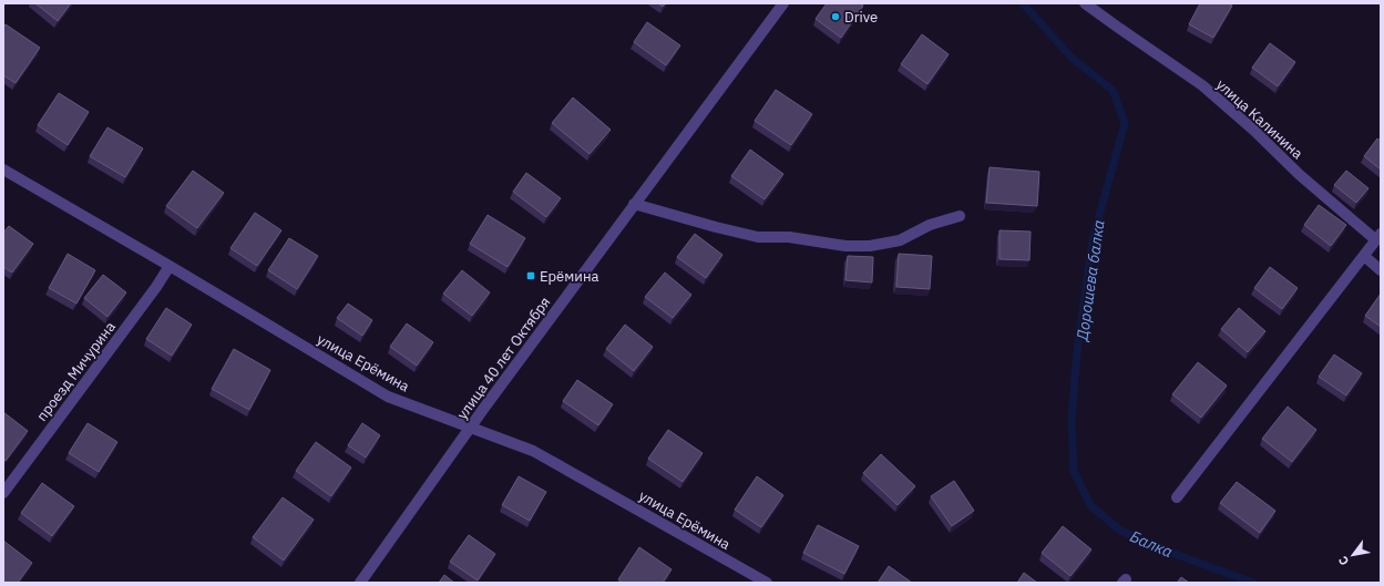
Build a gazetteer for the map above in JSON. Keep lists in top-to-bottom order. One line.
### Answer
{"streets":{"street":["улица Калинина","улица 40 лет Октября","улица Ерёмина","проезд Мичурина"]},"crossings":[["улица 40 лет Октября","улица Ерёмина"],["улица Ерёмина","проезд Мичурина"]],"water":["Дорошева балка","Балка"],"places":{"other":["Drive"],"transit":["Ерёмина"]},"north":"bottom left"}
